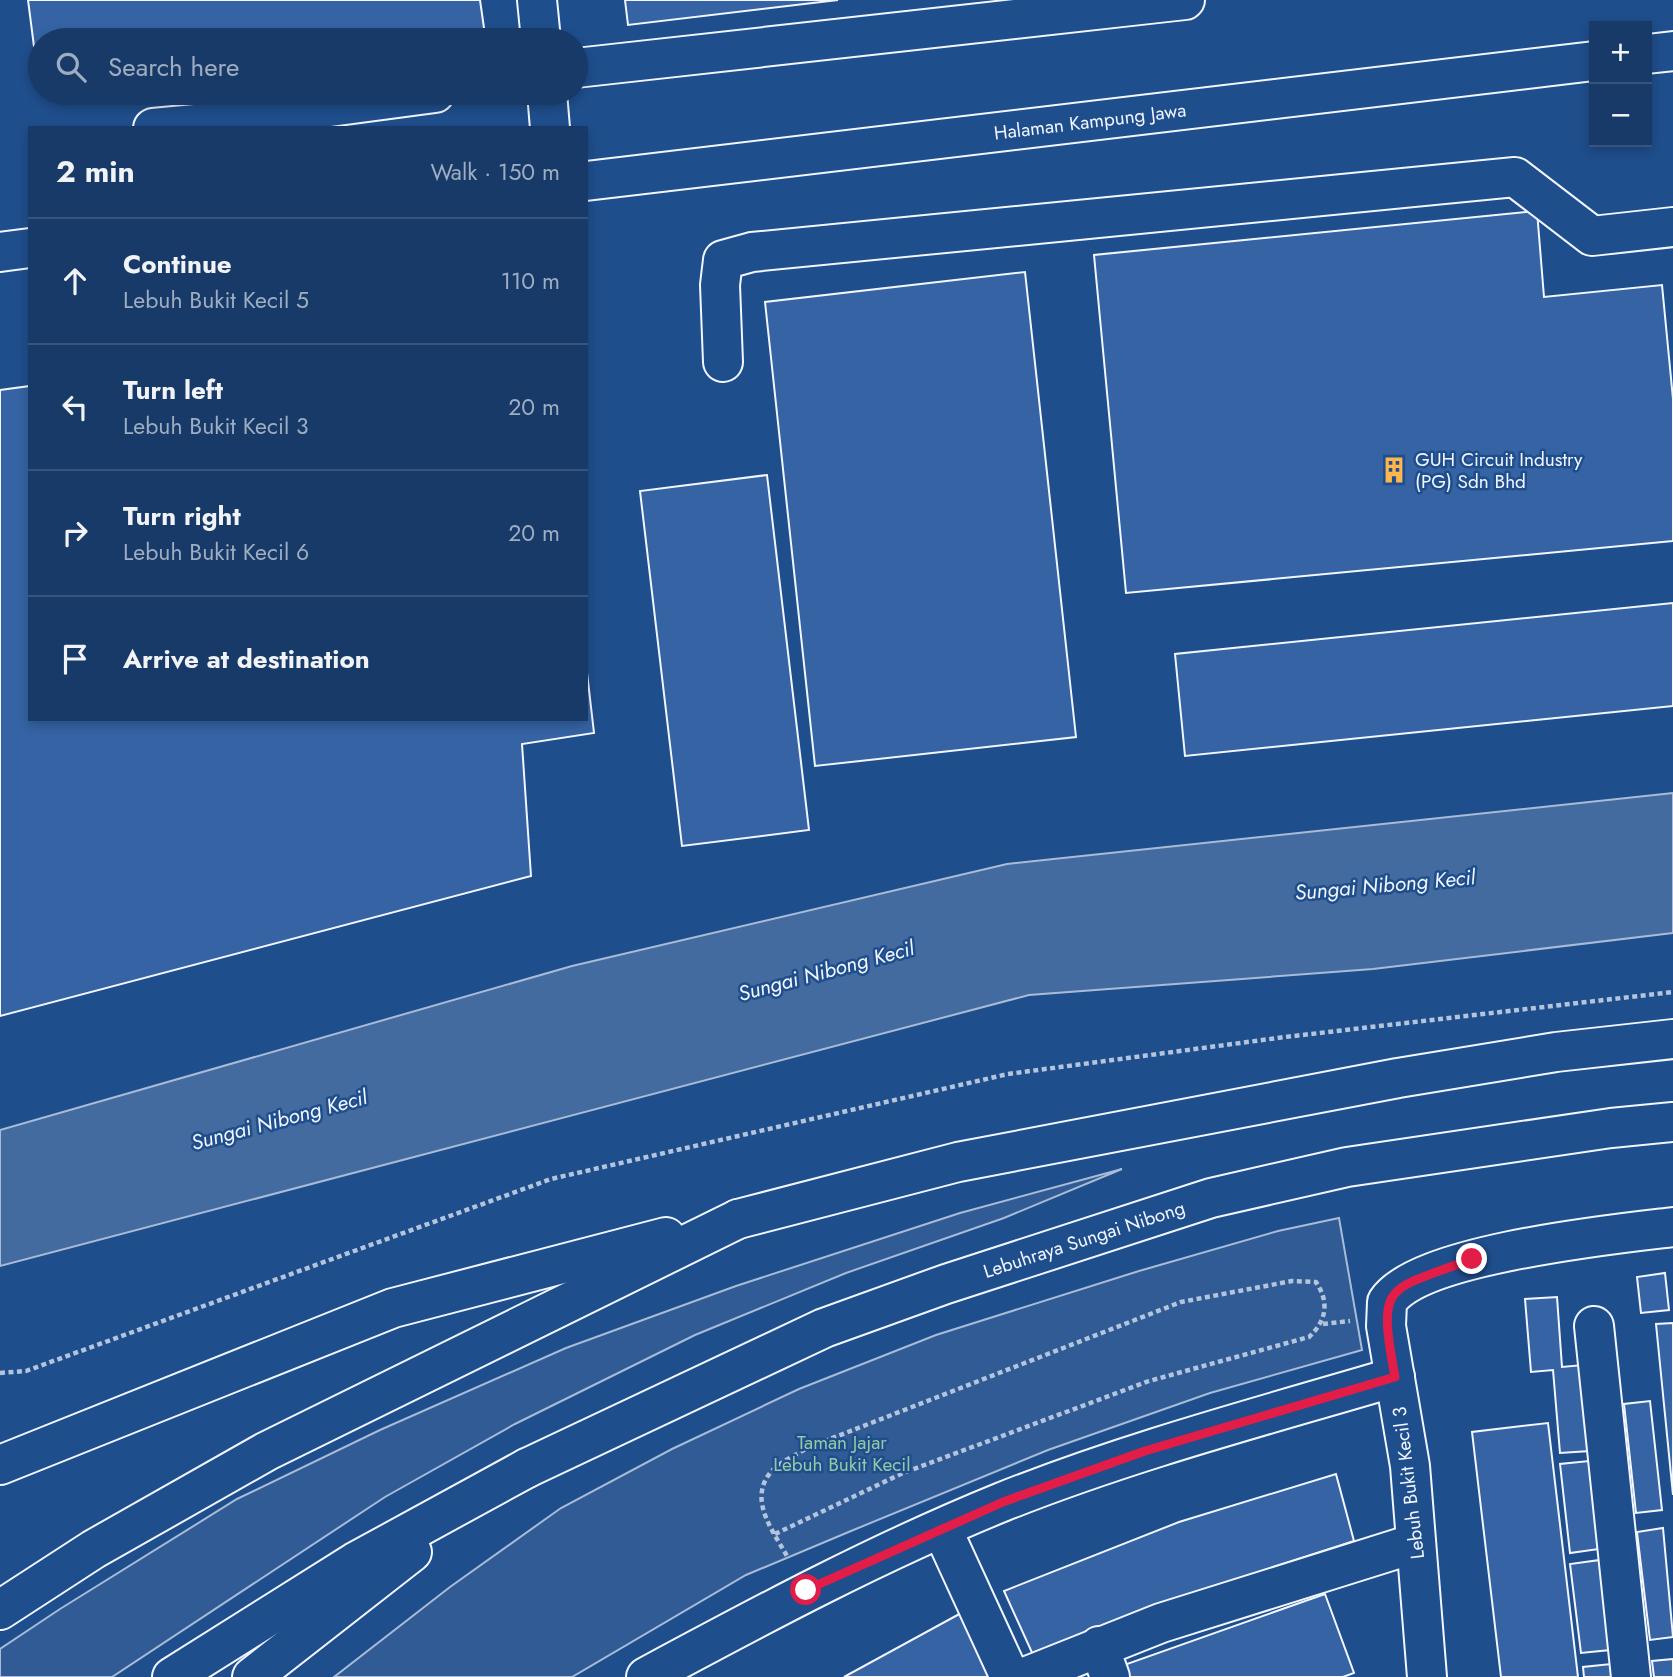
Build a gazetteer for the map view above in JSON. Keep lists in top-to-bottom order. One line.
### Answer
{"streets":{"main road":["Halaman Kampung Jawa","Lebuhraya Sungai Nibong","Lebuh Bukit Kecil 3"]},"water":["Sungai Nibong Kecil"],"parks":["Taman Jajar Lebuh Bukit Kecil"],"places":{"building":["GUH Circuit Industry (PG) Sdn Bhd"]},"page":{"map_buttons":["+","−"],"search":"Search here","heading":["2 min","Walk · 150 m"],"list":[["Continue","Lebuh Bukit Kecil 5","110 m"],["Turn left","Lebuh Bukit Kecil 3","20 m"],["Turn right","Lebuh Bukit Kecil 6","20 m"],"Arrive at destination"]}}
